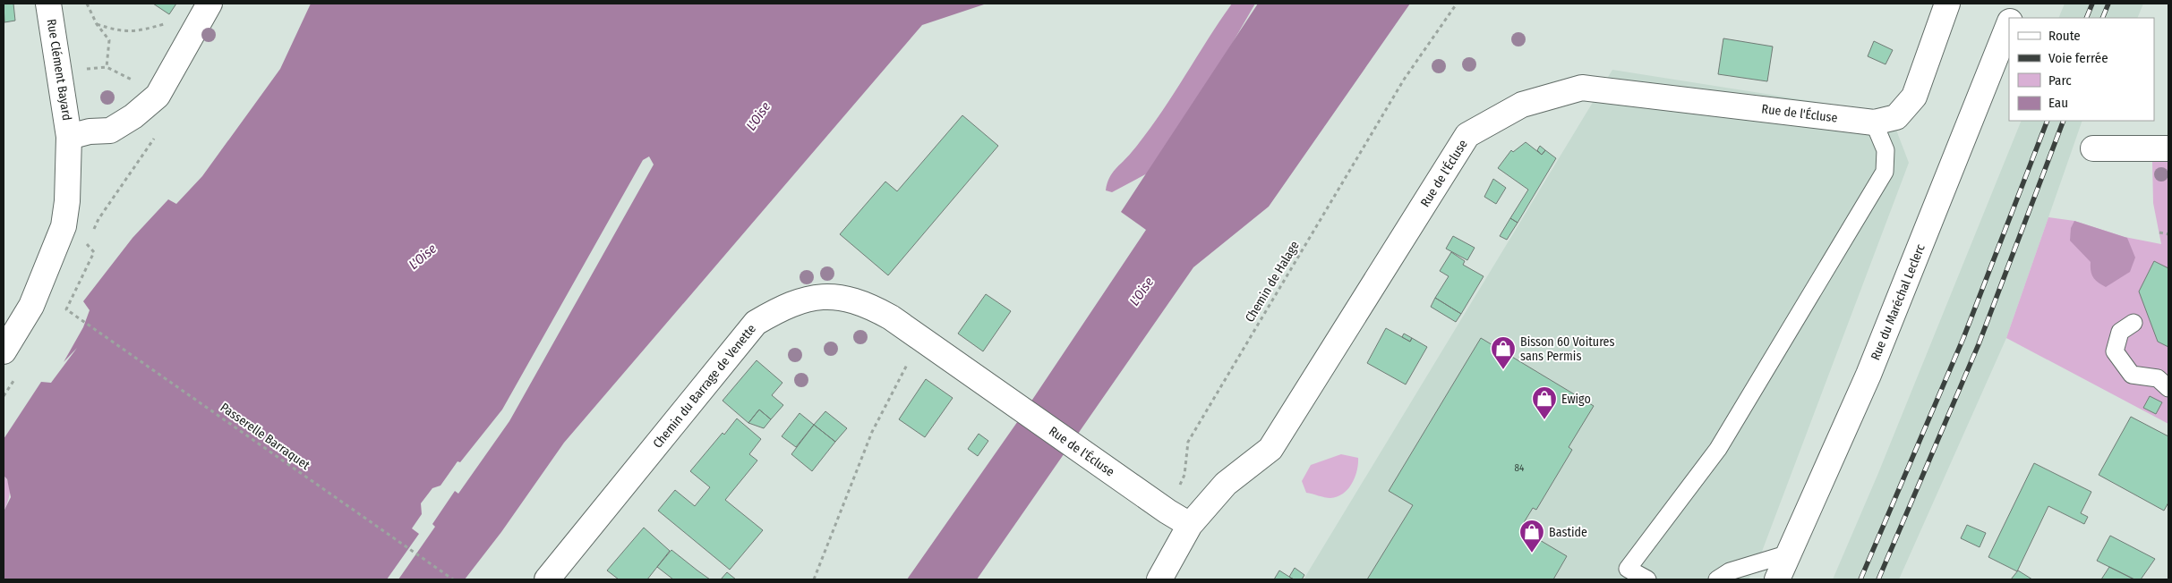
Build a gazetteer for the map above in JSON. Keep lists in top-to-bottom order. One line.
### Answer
{"streets":{"street":["Rue Clément Bayard","Rue de l'Écluse","Rue du Maréchal Leclerc","Chemin du Barrage de Venette"],"path":["Chemin de Halage","Passerelle Barraquet"]},"crossings":[["Rue de l'Écluse","Chemin de Halage"],["Rue de l'Écluse","Chemin du Barrage de Venette"]],"water":["L'Oise"],"places":{"shop":["Bisson 60 Voitures sans Permis","Ewigo","Bastide"]},"house_numbers":["84"],"legend":["Route","Voie ferrée","Parc","Eau"]}
